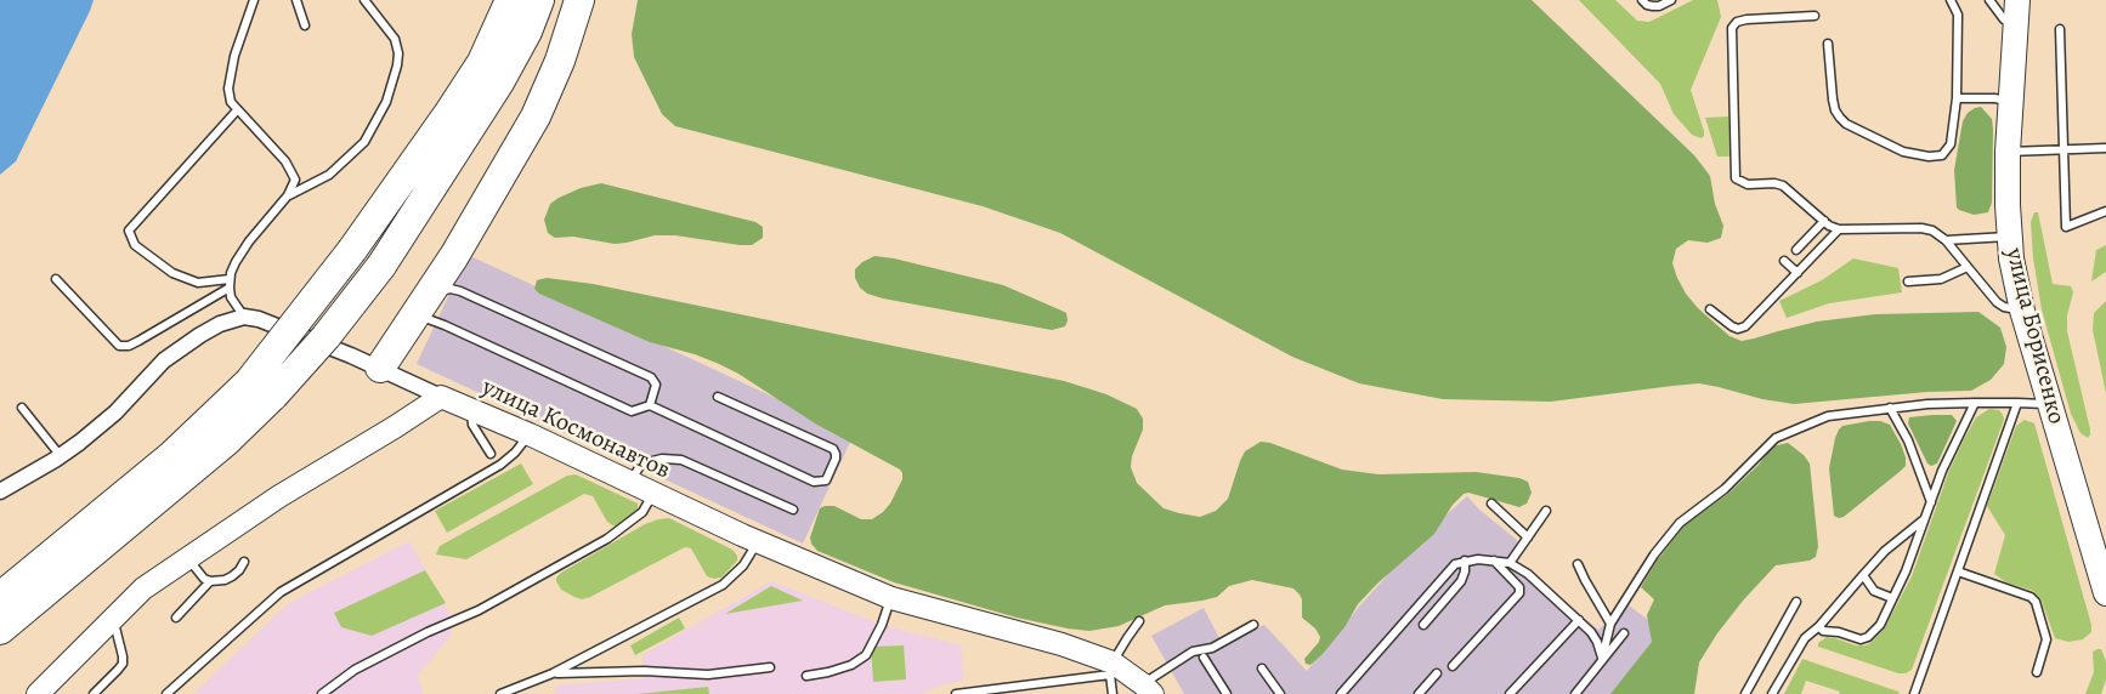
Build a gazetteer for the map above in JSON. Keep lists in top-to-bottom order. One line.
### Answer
{"streets":{"main road":["улица Борисенко","улица Космонавтов"]}}
